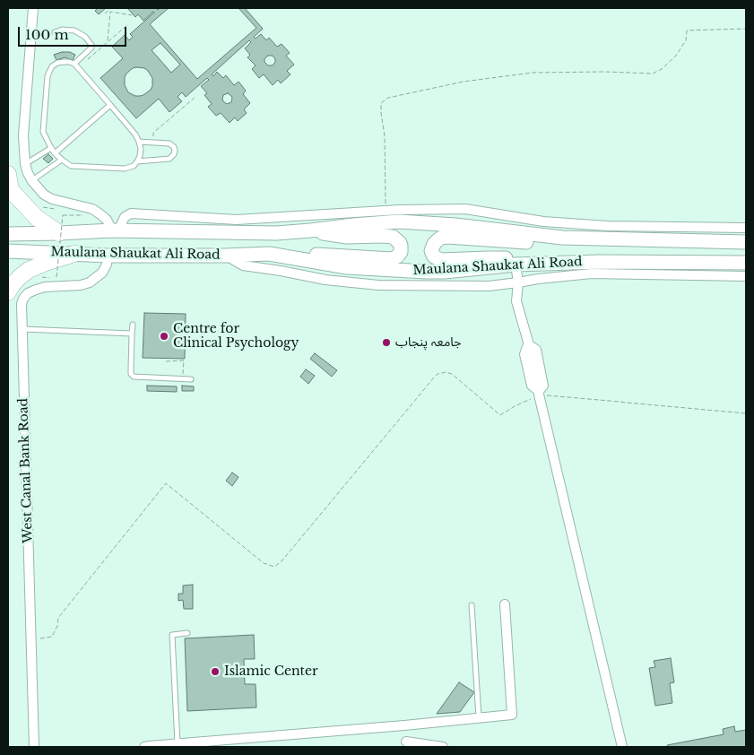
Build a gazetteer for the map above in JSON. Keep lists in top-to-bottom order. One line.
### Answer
{"streets":{"main road":["Maulana Shaukat Ali Road"],"street":["West Canal Bank Road"]},"crossings":[["Maulana Shaukat Ali Road","West Canal Bank Road"]],"places":["Centre for Clinical Psychology","جامعہ پنجاب","Islamic Center"],"scale_bar":"100 m"}
